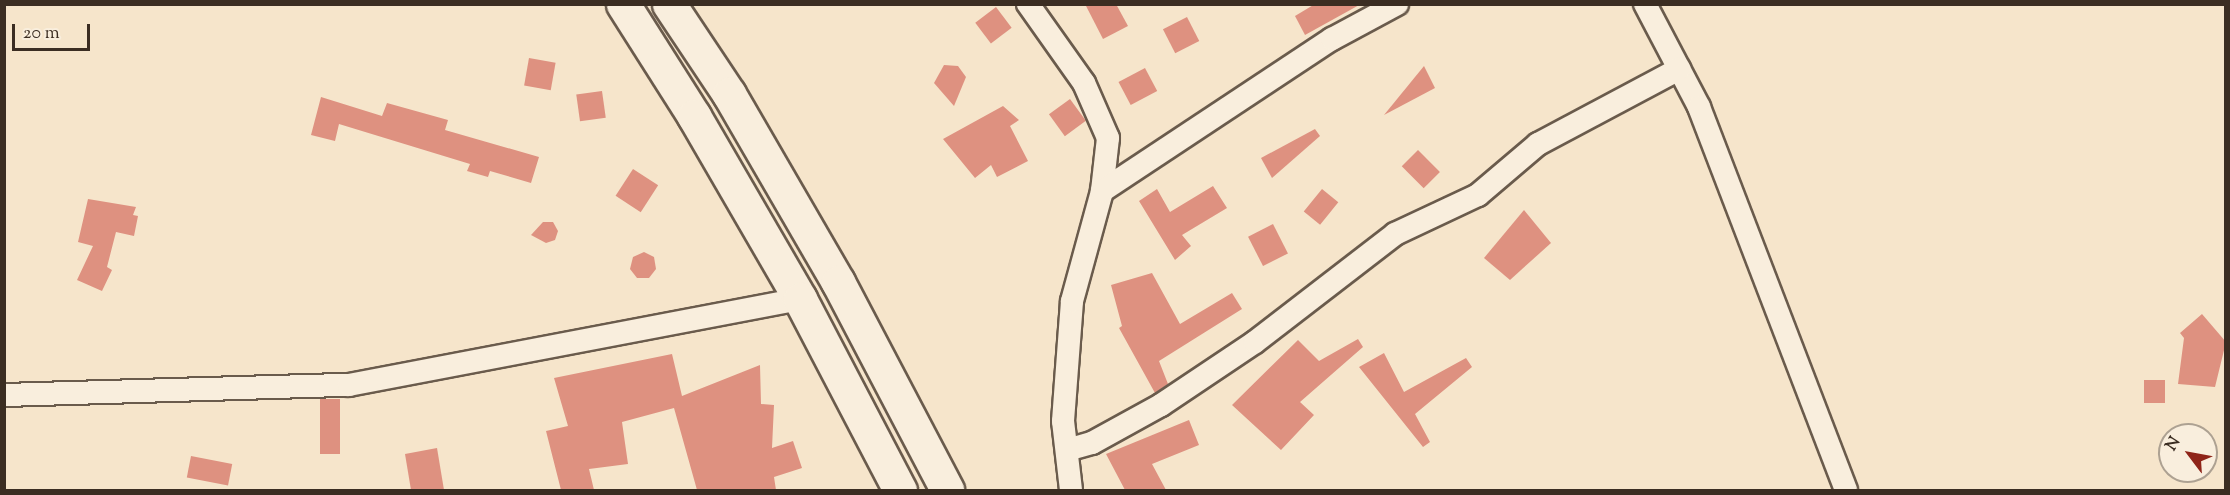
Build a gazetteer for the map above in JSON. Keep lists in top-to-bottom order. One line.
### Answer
{"scale_bar":"20 m","north":"top left"}
